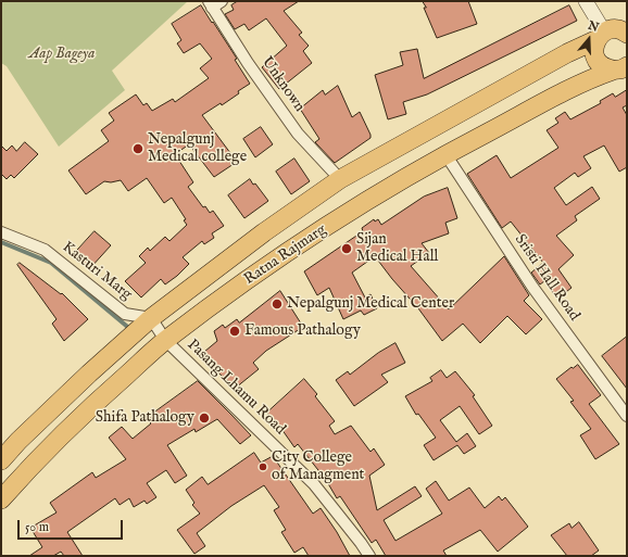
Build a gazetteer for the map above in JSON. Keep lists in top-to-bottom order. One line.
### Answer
{"streets":{"highway":["Ratna Rajmarg"],"street":["Unknown","Kasturi Marg","Sristi Hall Road","Pasang Lhamu Road"]},"crossings":[["Unknown","Ratna Rajmarg"],["Ratna Rajmarg","Kasturi Marg"],["Ratna Rajmarg","Sristi Hall Road"],["Ratna Rajmarg","Pasang Lhamu Road"]],"parks":["Aap Bageya"],"places":["Nepalgunj Medical college","Sijan Medical Hall","Nepalgunj Medical Center","Famous Pathalogy","Shifa Pathalogy","City College of Managment"],"scale_bar":"50 m","north":"top"}
